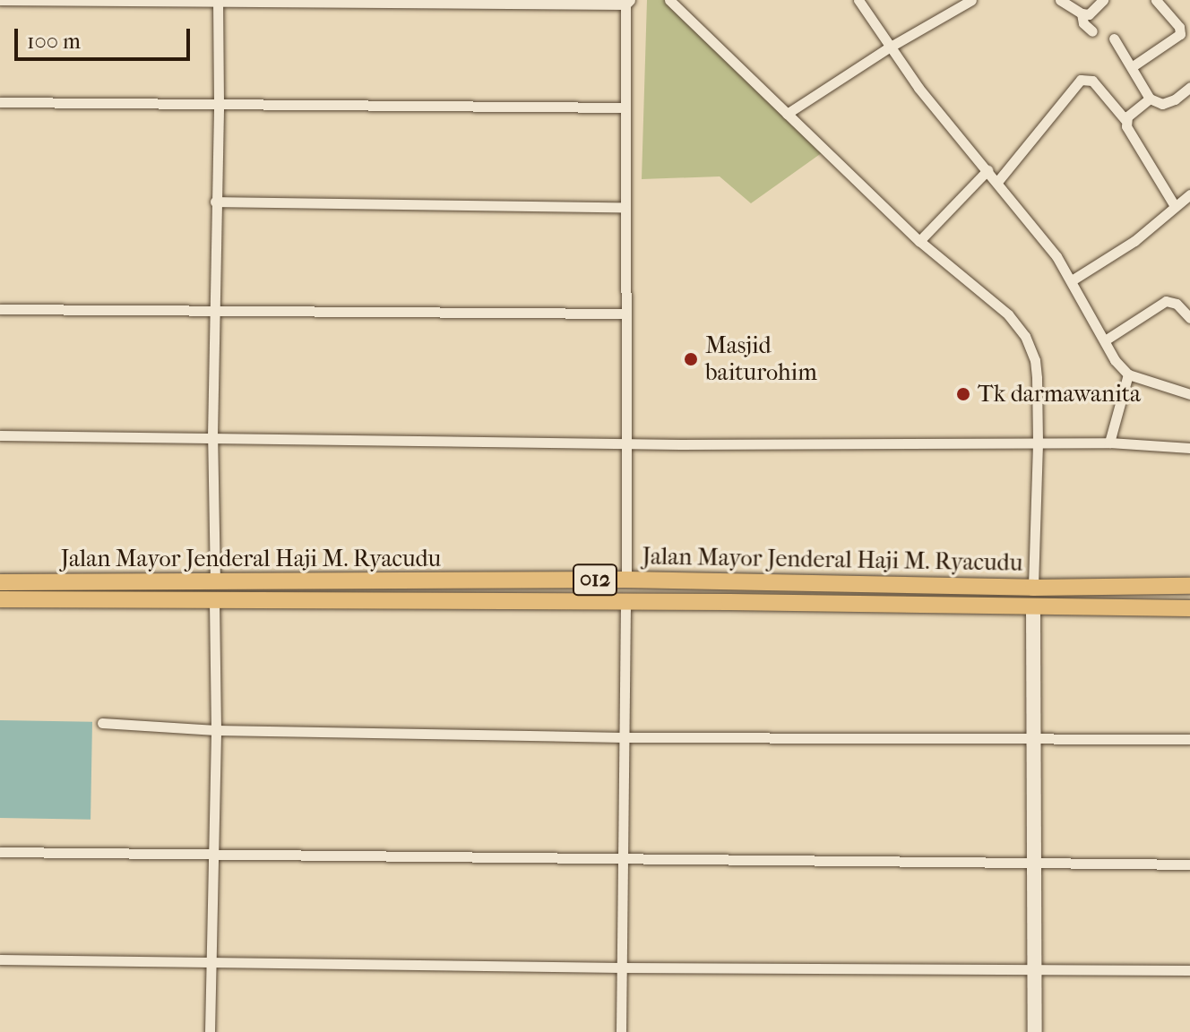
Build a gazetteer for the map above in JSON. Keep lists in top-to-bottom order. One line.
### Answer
{"streets":{"main road":["Jalan Mayor Jenderal Haji M. Ryacudu","012"]},"places":["Masjid baiturohim","Tk darmawanita"],"scale_bar":"100 m"}
